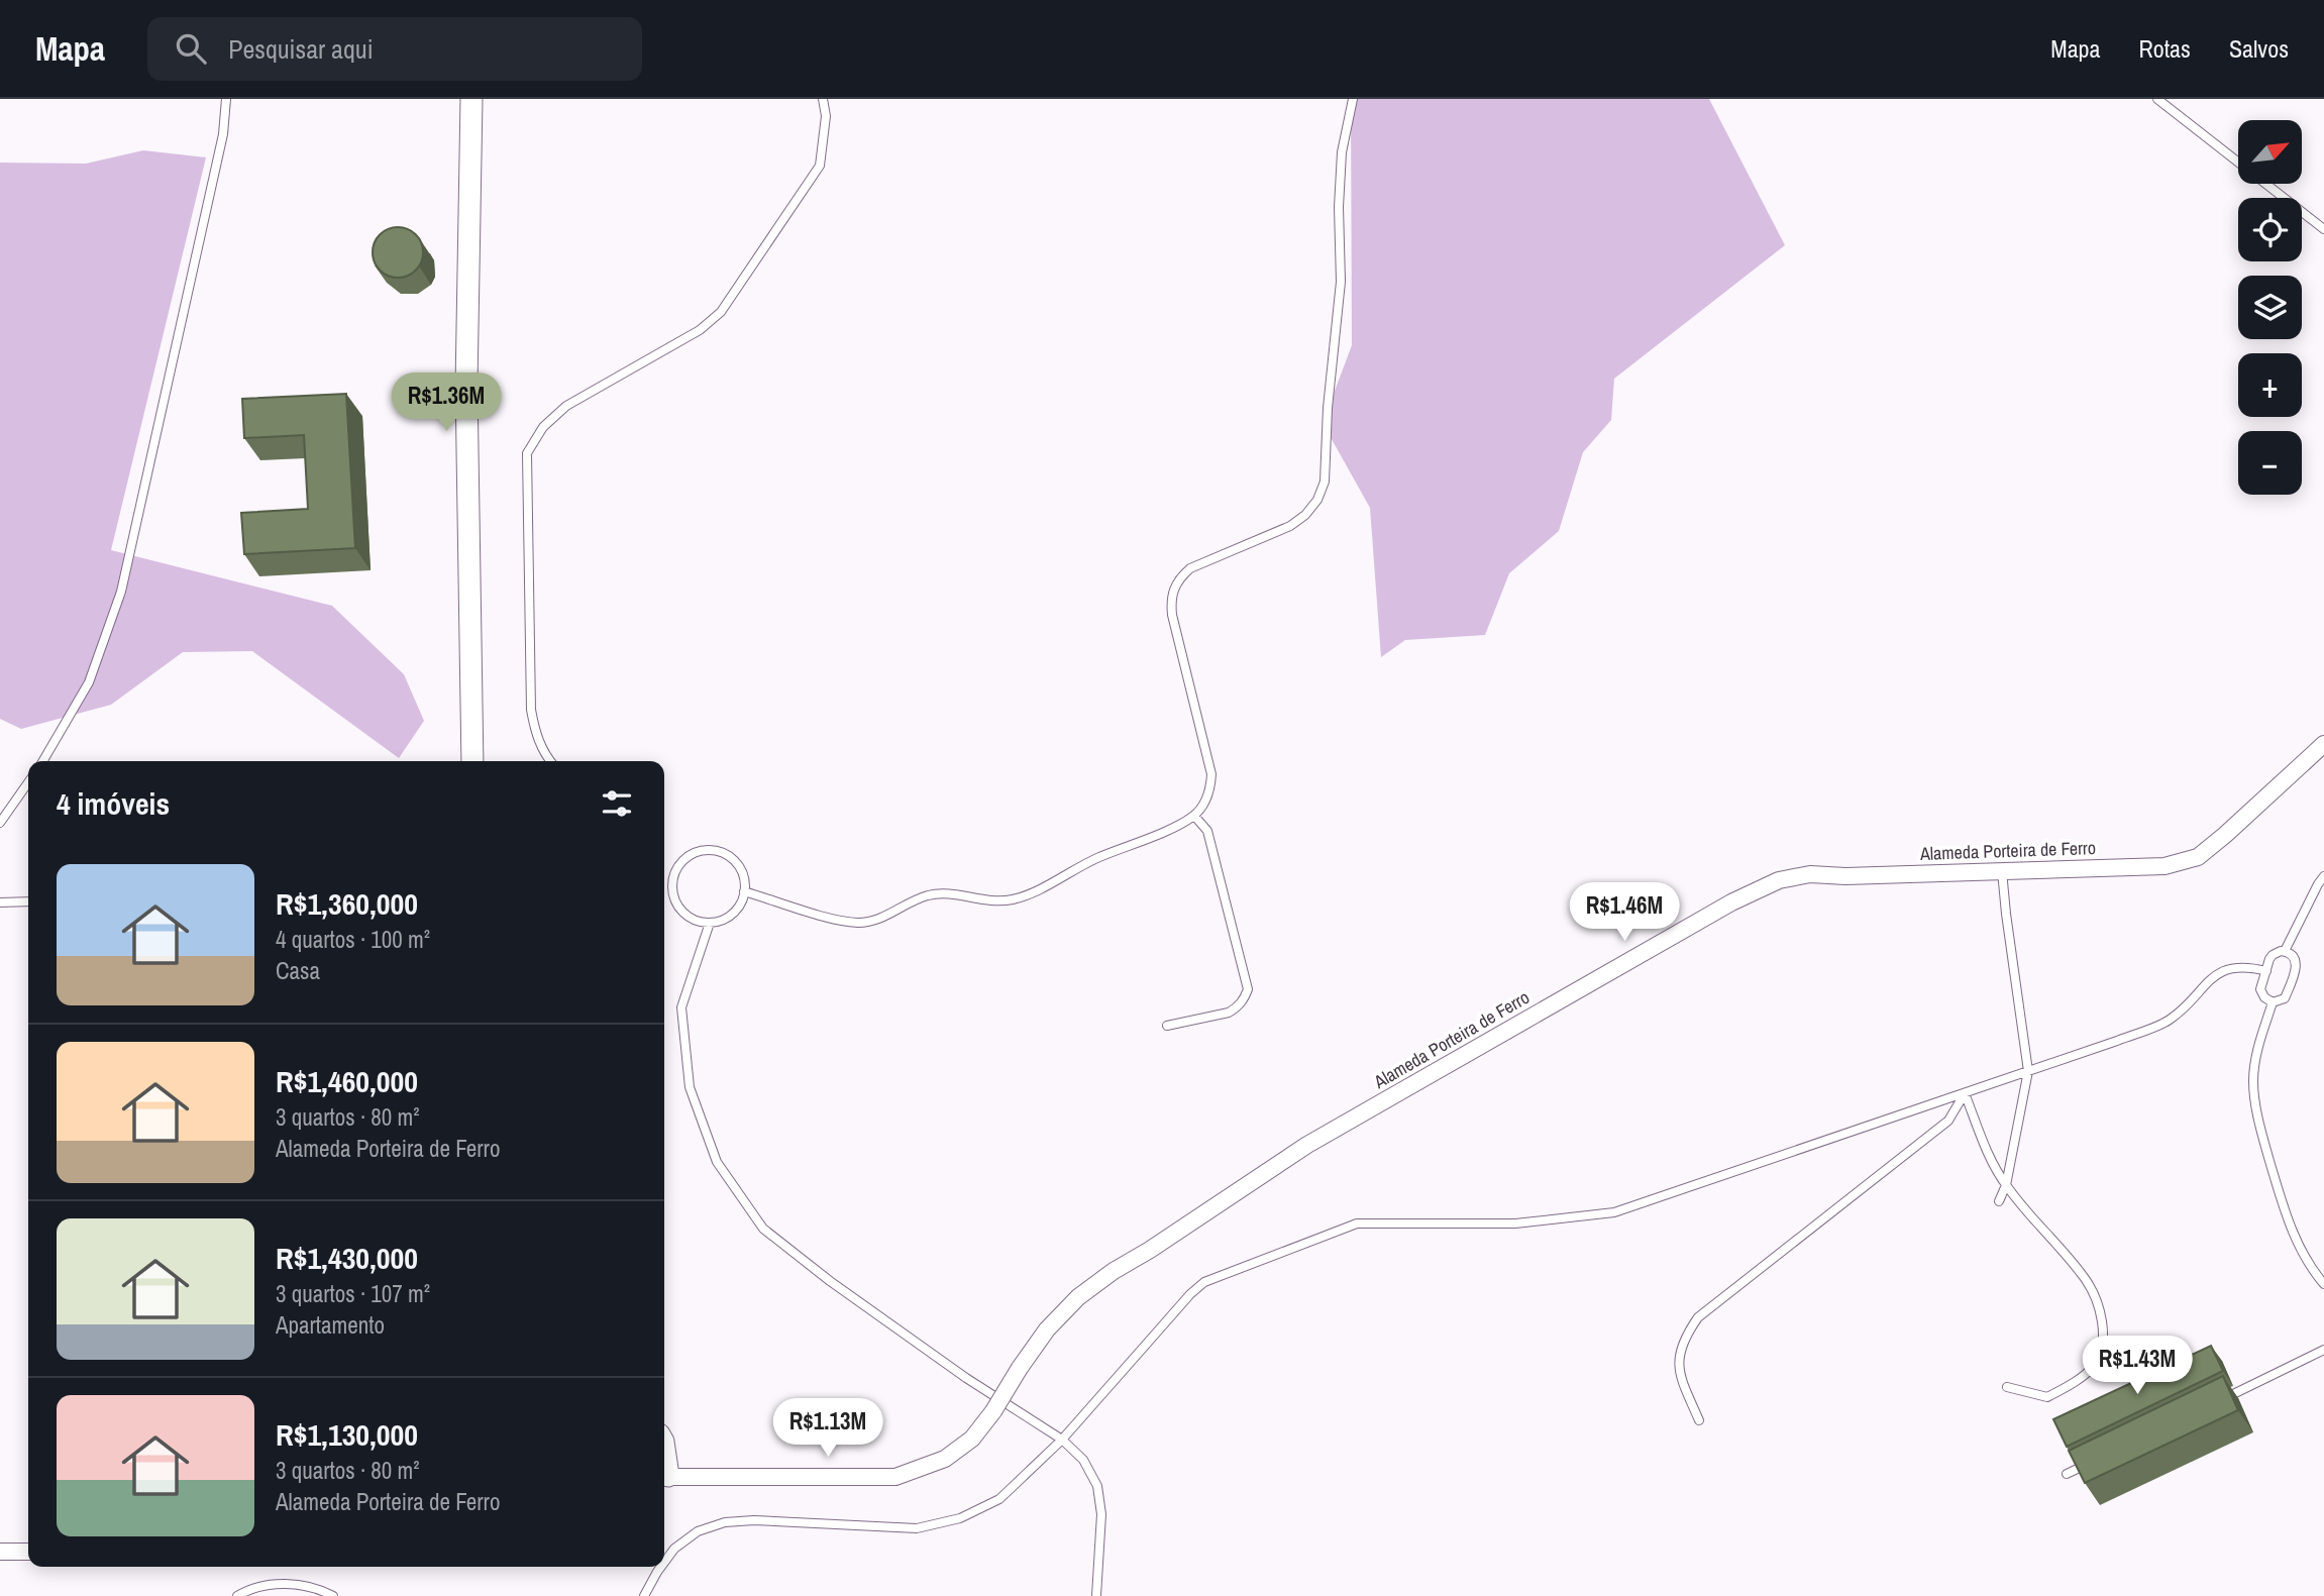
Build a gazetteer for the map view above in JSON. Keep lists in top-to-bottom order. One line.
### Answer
{"streets":{"street":["Alameda Porteira de Ferro"]},"north":"top right","page":{"header":"Mapa","search":"Pesquisar aqui","nav":["Mapa","Rotas","Salvos"],"map_buttons":["+","−"],"price":["R$1.36M","R$1.46M","R$1.43M","R$1.13M"],"heading":"4 imóveis","list":[{"name":"R$1,360,000","note":"4 quartos · 100 m² · Casa"},{"name":"R$1,460,000","note":"3 quartos · 80 m² · Alameda Porteira de Ferro"},{"name":"R$1,430,000","note":"3 quartos · 107 m² · Apartamento"},{"name":"R$1,130,000","note":"3 quartos · 80 m² · Alameda Porteira de Ferro"}]}}
